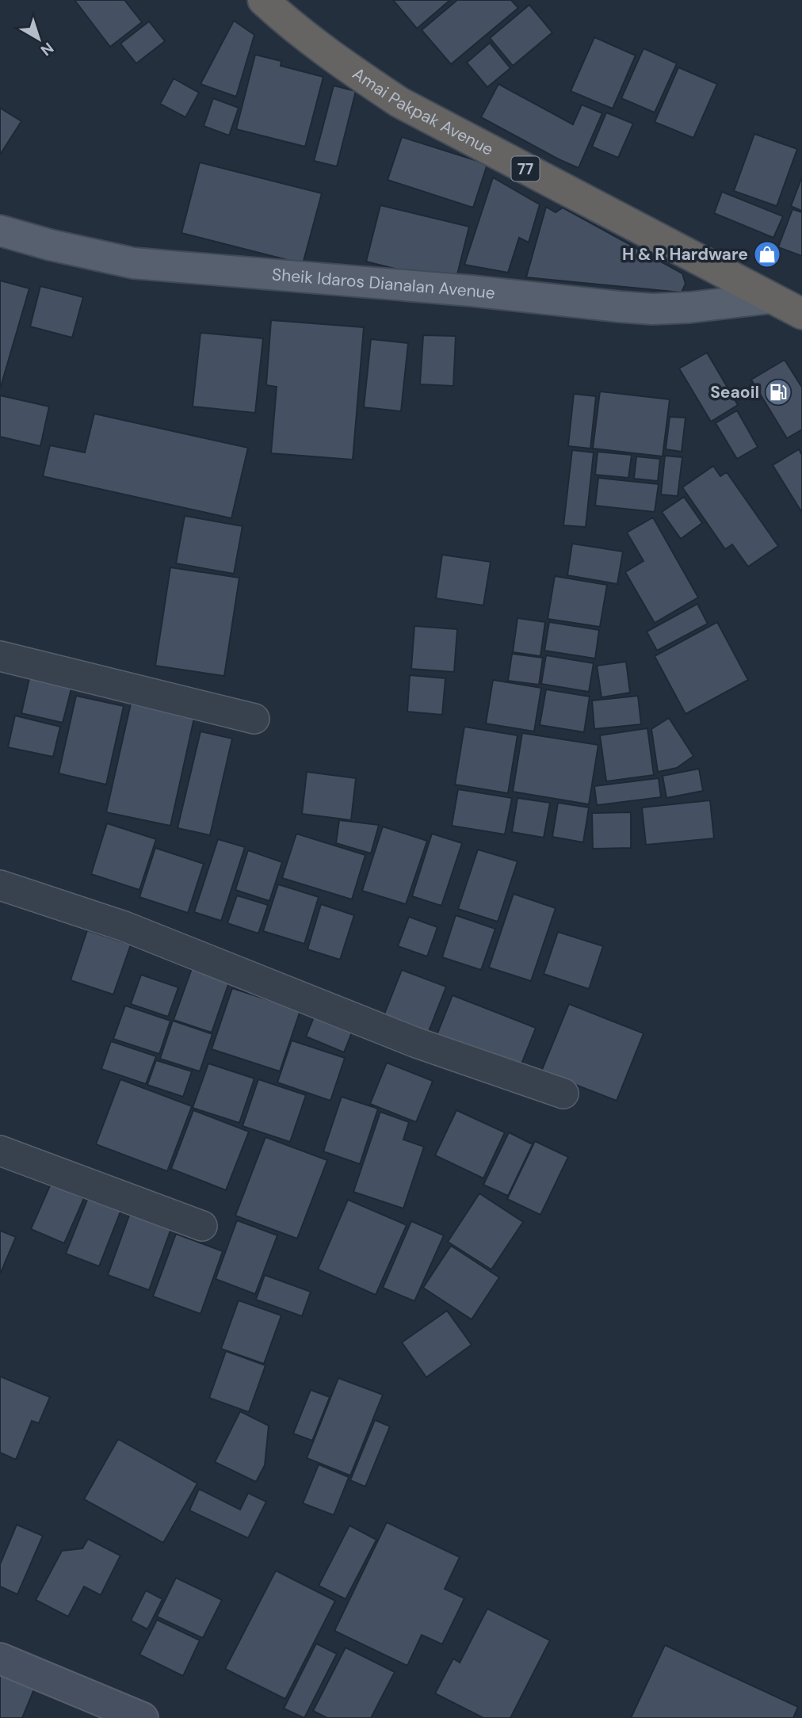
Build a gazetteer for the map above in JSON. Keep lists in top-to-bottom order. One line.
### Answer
{"streets":{"highway":["Amai Pakpak Avenue","77"],"main road":["Sheik Idaros Dianalan Avenue"]},"crossings":[["Amai Pakpak Avenue","Sheik Idaros Dianalan Avenue"]],"places":{"shop":["H & R Hardware"],"fuel station":["Seaoil"]},"north":"bottom right"}
